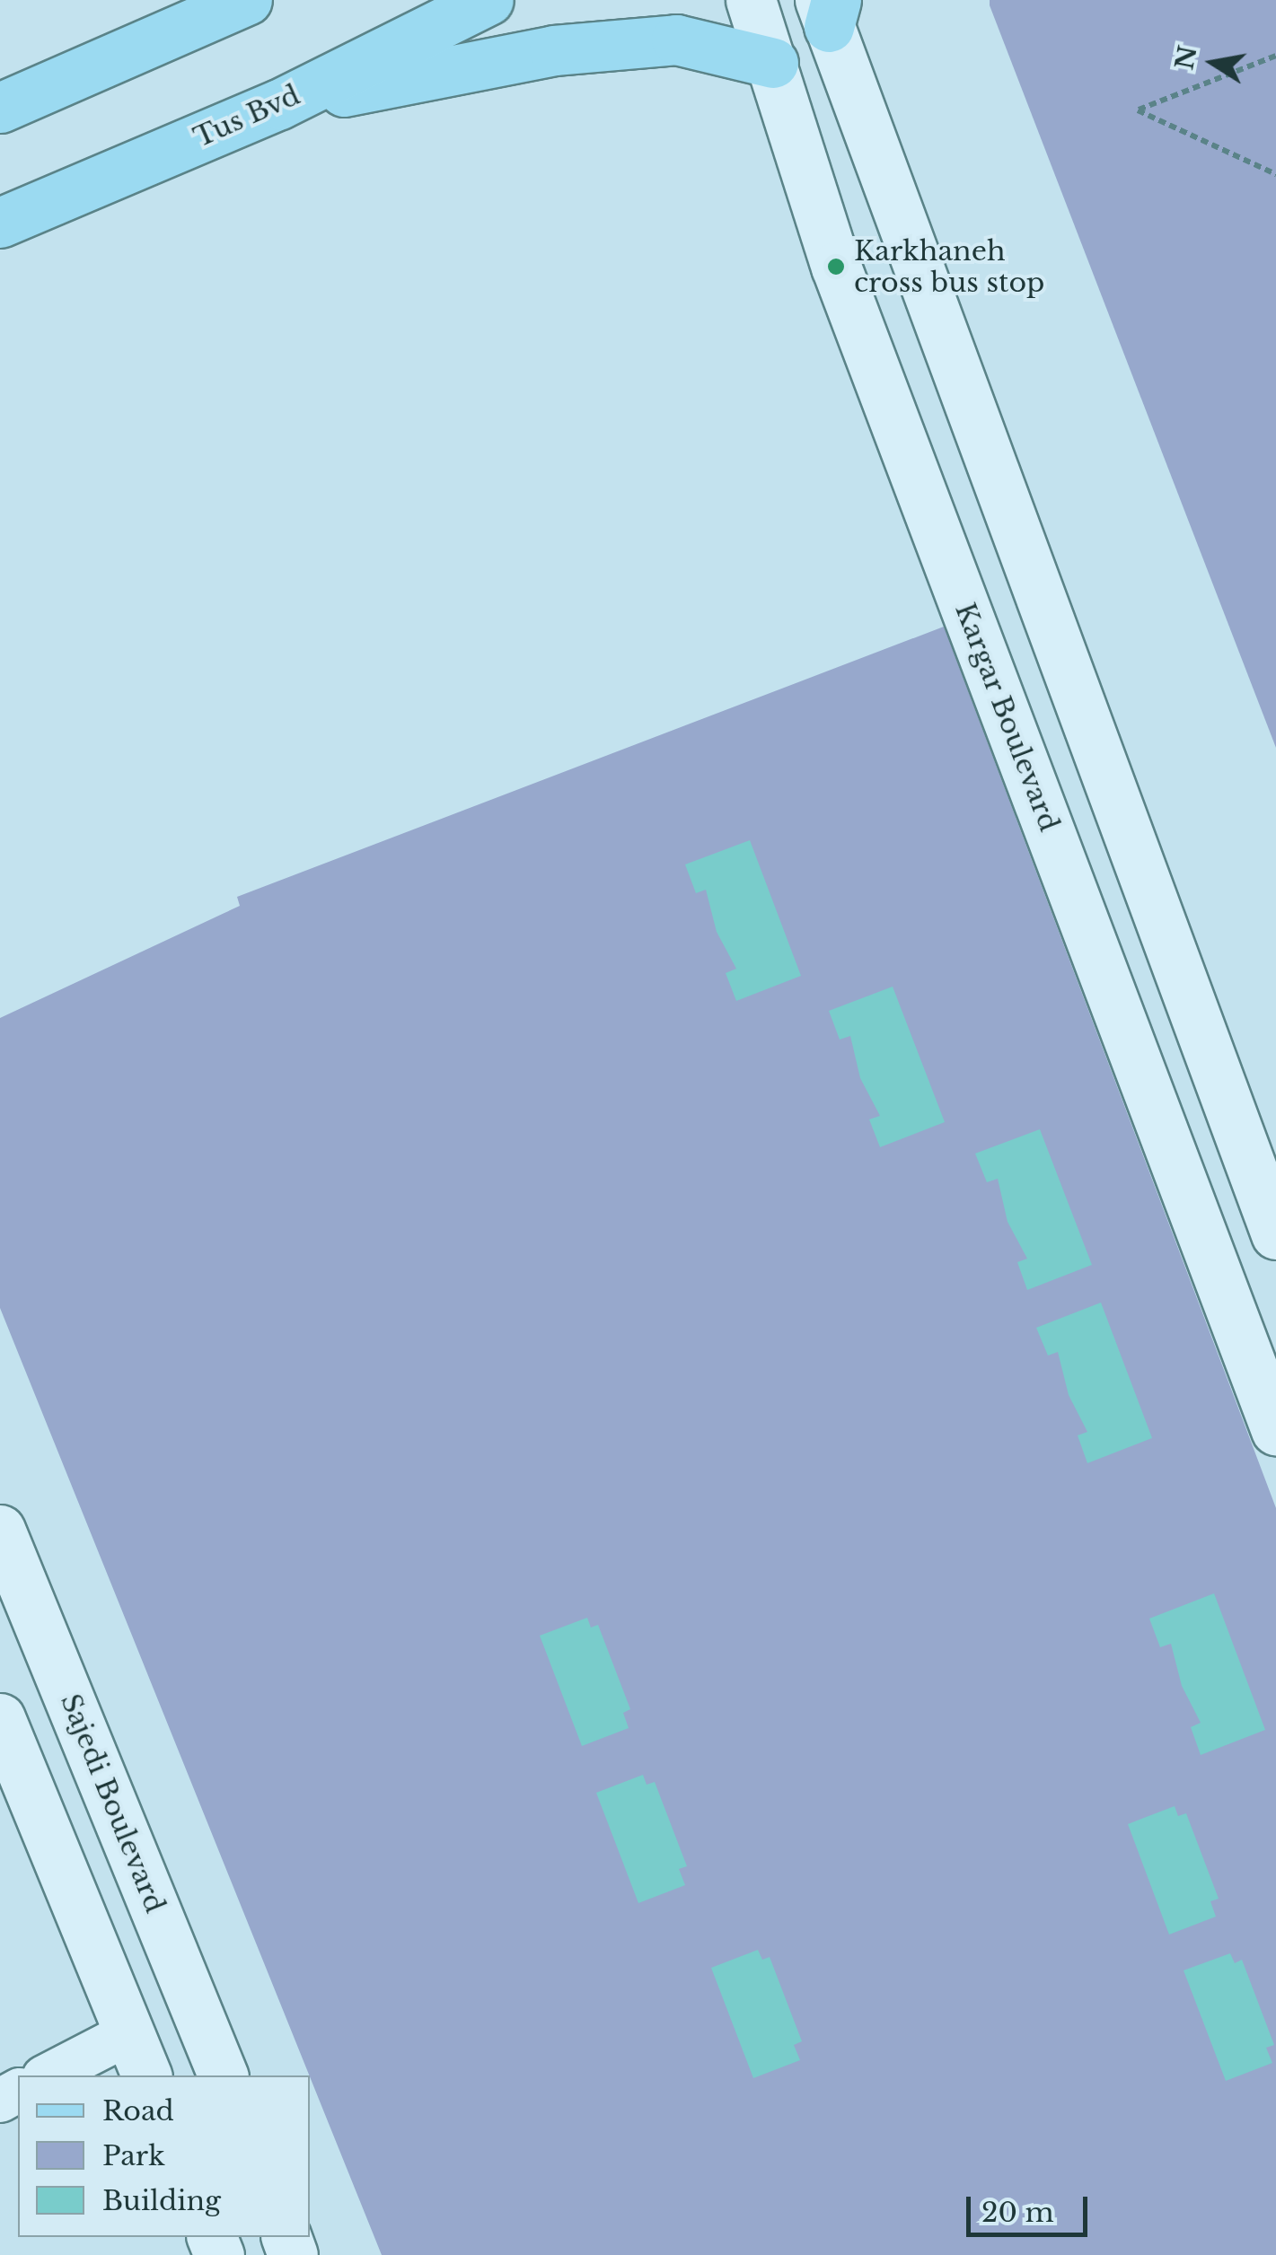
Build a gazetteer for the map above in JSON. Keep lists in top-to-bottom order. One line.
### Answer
{"streets":{"main road":["Tus Bvd"],"street":["Kargar Boulevard","Sajedi Boulevard"]},"places":["Karkhaneh cross bus stop"],"legend":["Road","Park","Building"],"scale_bar":"20 m","north":"left"}
